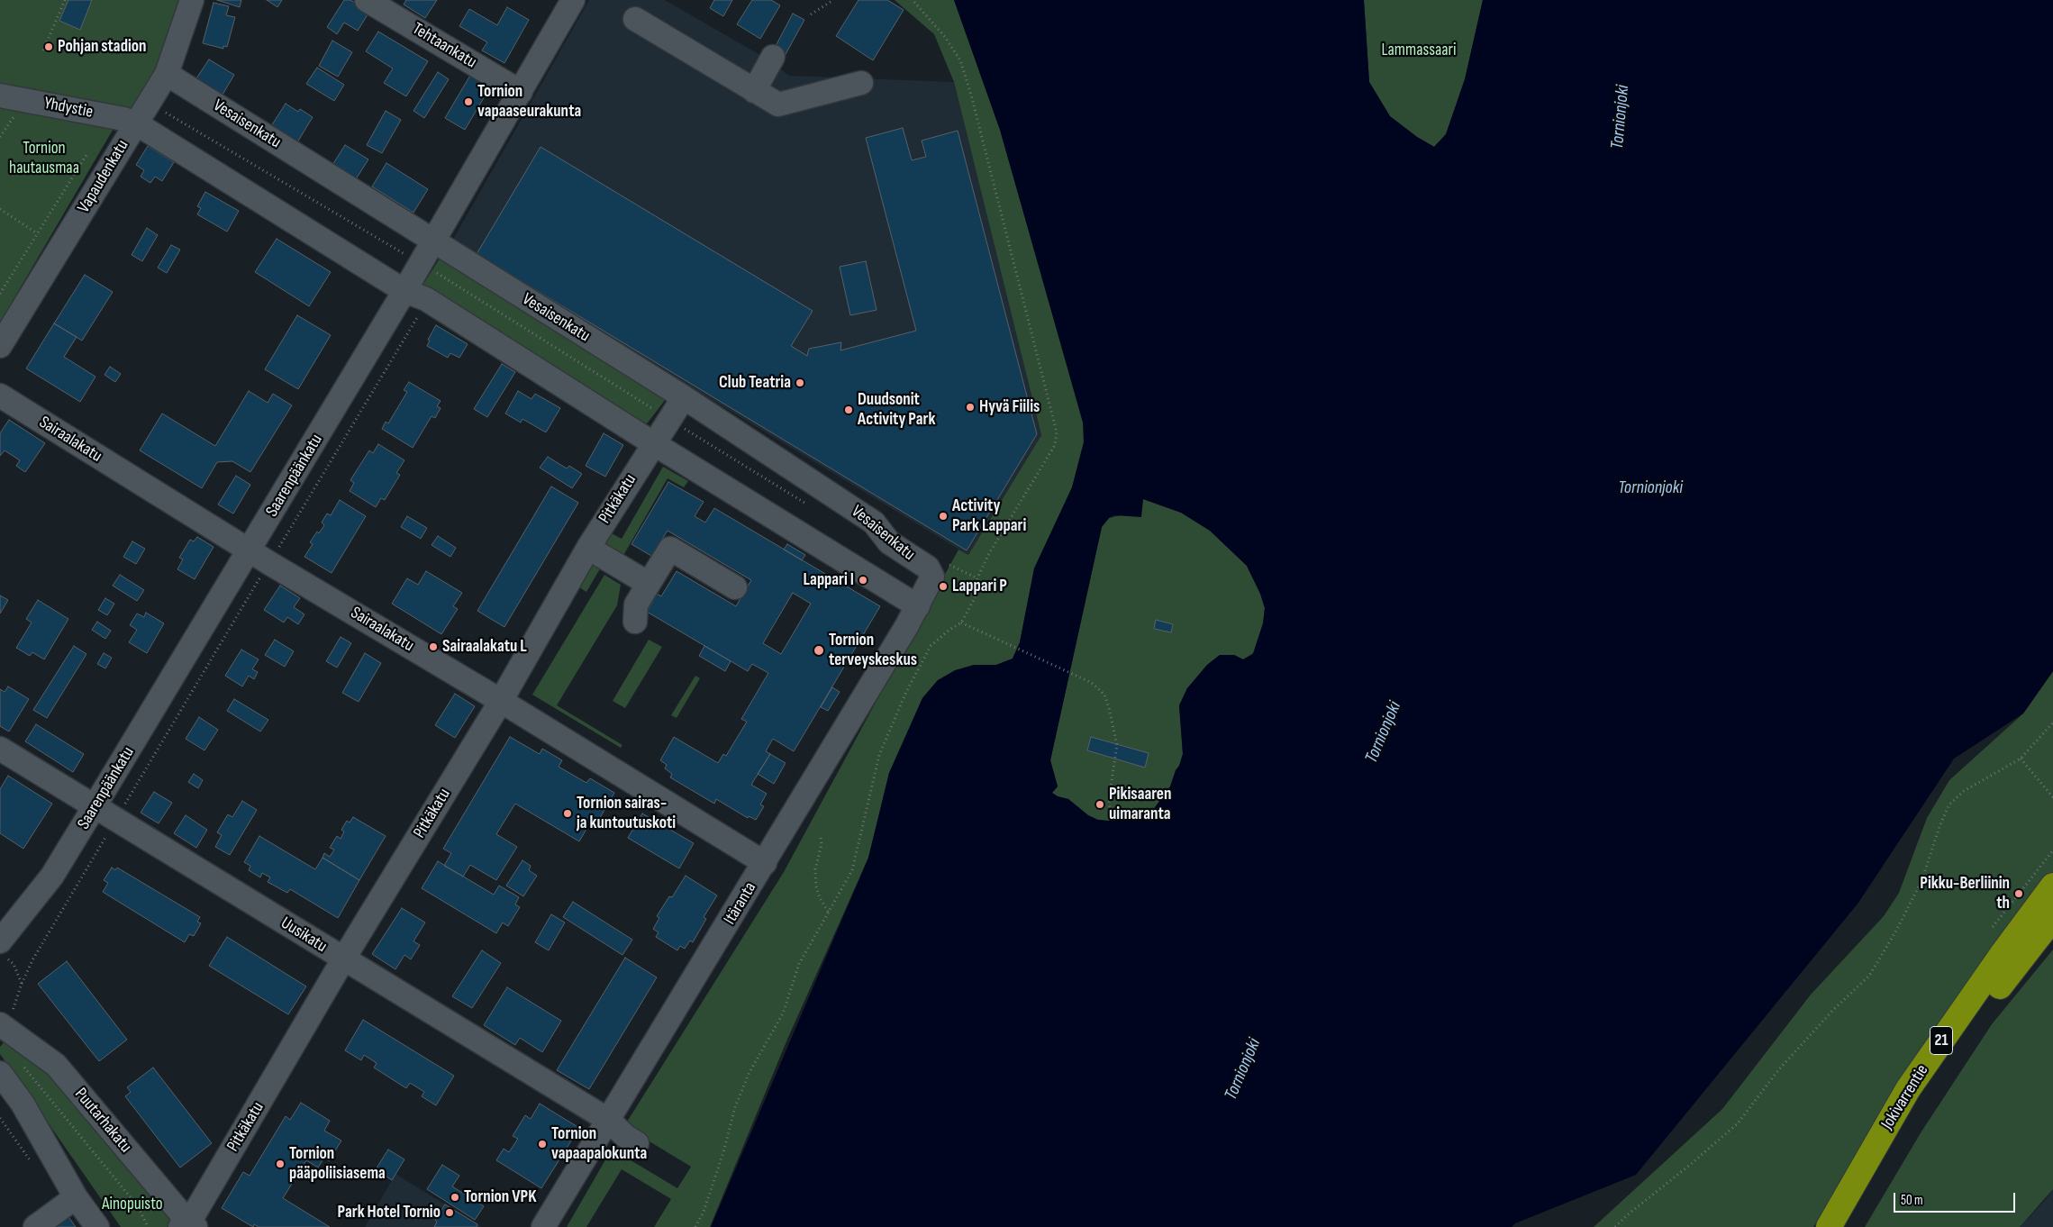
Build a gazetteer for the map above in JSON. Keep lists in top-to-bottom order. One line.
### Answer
{"streets":{"highway":["21","Jokivarrentie"],"street":["Tehtaankatu","Yhdystie","Vesaisenkatu","Vapaudenkatu","Sairaalakatu","Saarenpäänkatu","Pitkäkatu","Itäranta","Uusikatu","Puutarhakatu"]},"crossings":[["Tehtaankatu","Saarenpäänkatu"],["Yhdystie","Vapaudenkatu"],["Vesaisenkatu","Vapaudenkatu"],["Vesaisenkatu","Saarenpäänkatu"],["Vesaisenkatu","Pitkäkatu"],["Vesaisenkatu","Itäranta"],["Sairaalakatu","Saarenpäänkatu"],["Sairaalakatu","Pitkäkatu"],["Sairaalakatu","Itäranta"],["Saarenpäänkatu","Uusikatu"],["Pitkäkatu","Uusikatu"],["Pitkäkatu","Puutarhakatu"],["Itäranta","Uusikatu"]],"water":["Tornionjoki"],"parks":["Lammassaari","Tornion hautausmaa","Ainopuisto"],"places":["Pohjan stadion","Tornion vapaaseurakunta","Club Teatria","Hyvä Fiilis","Duudsonit Activity Park","Activity Park Lappari","Lappari I","Lappari P","Sairaalakatu L","Tornion terveyskeskus","Pikisaaren uimaranta","Tornion sairas- ja kuntoutuskoti","Pikku-Berliinin th","Tornion vapaapalokunta","Tornion pääpoliisiasema","Tornion VPK","Park Hotel Tornio"],"scale_bar":"50 m"}
